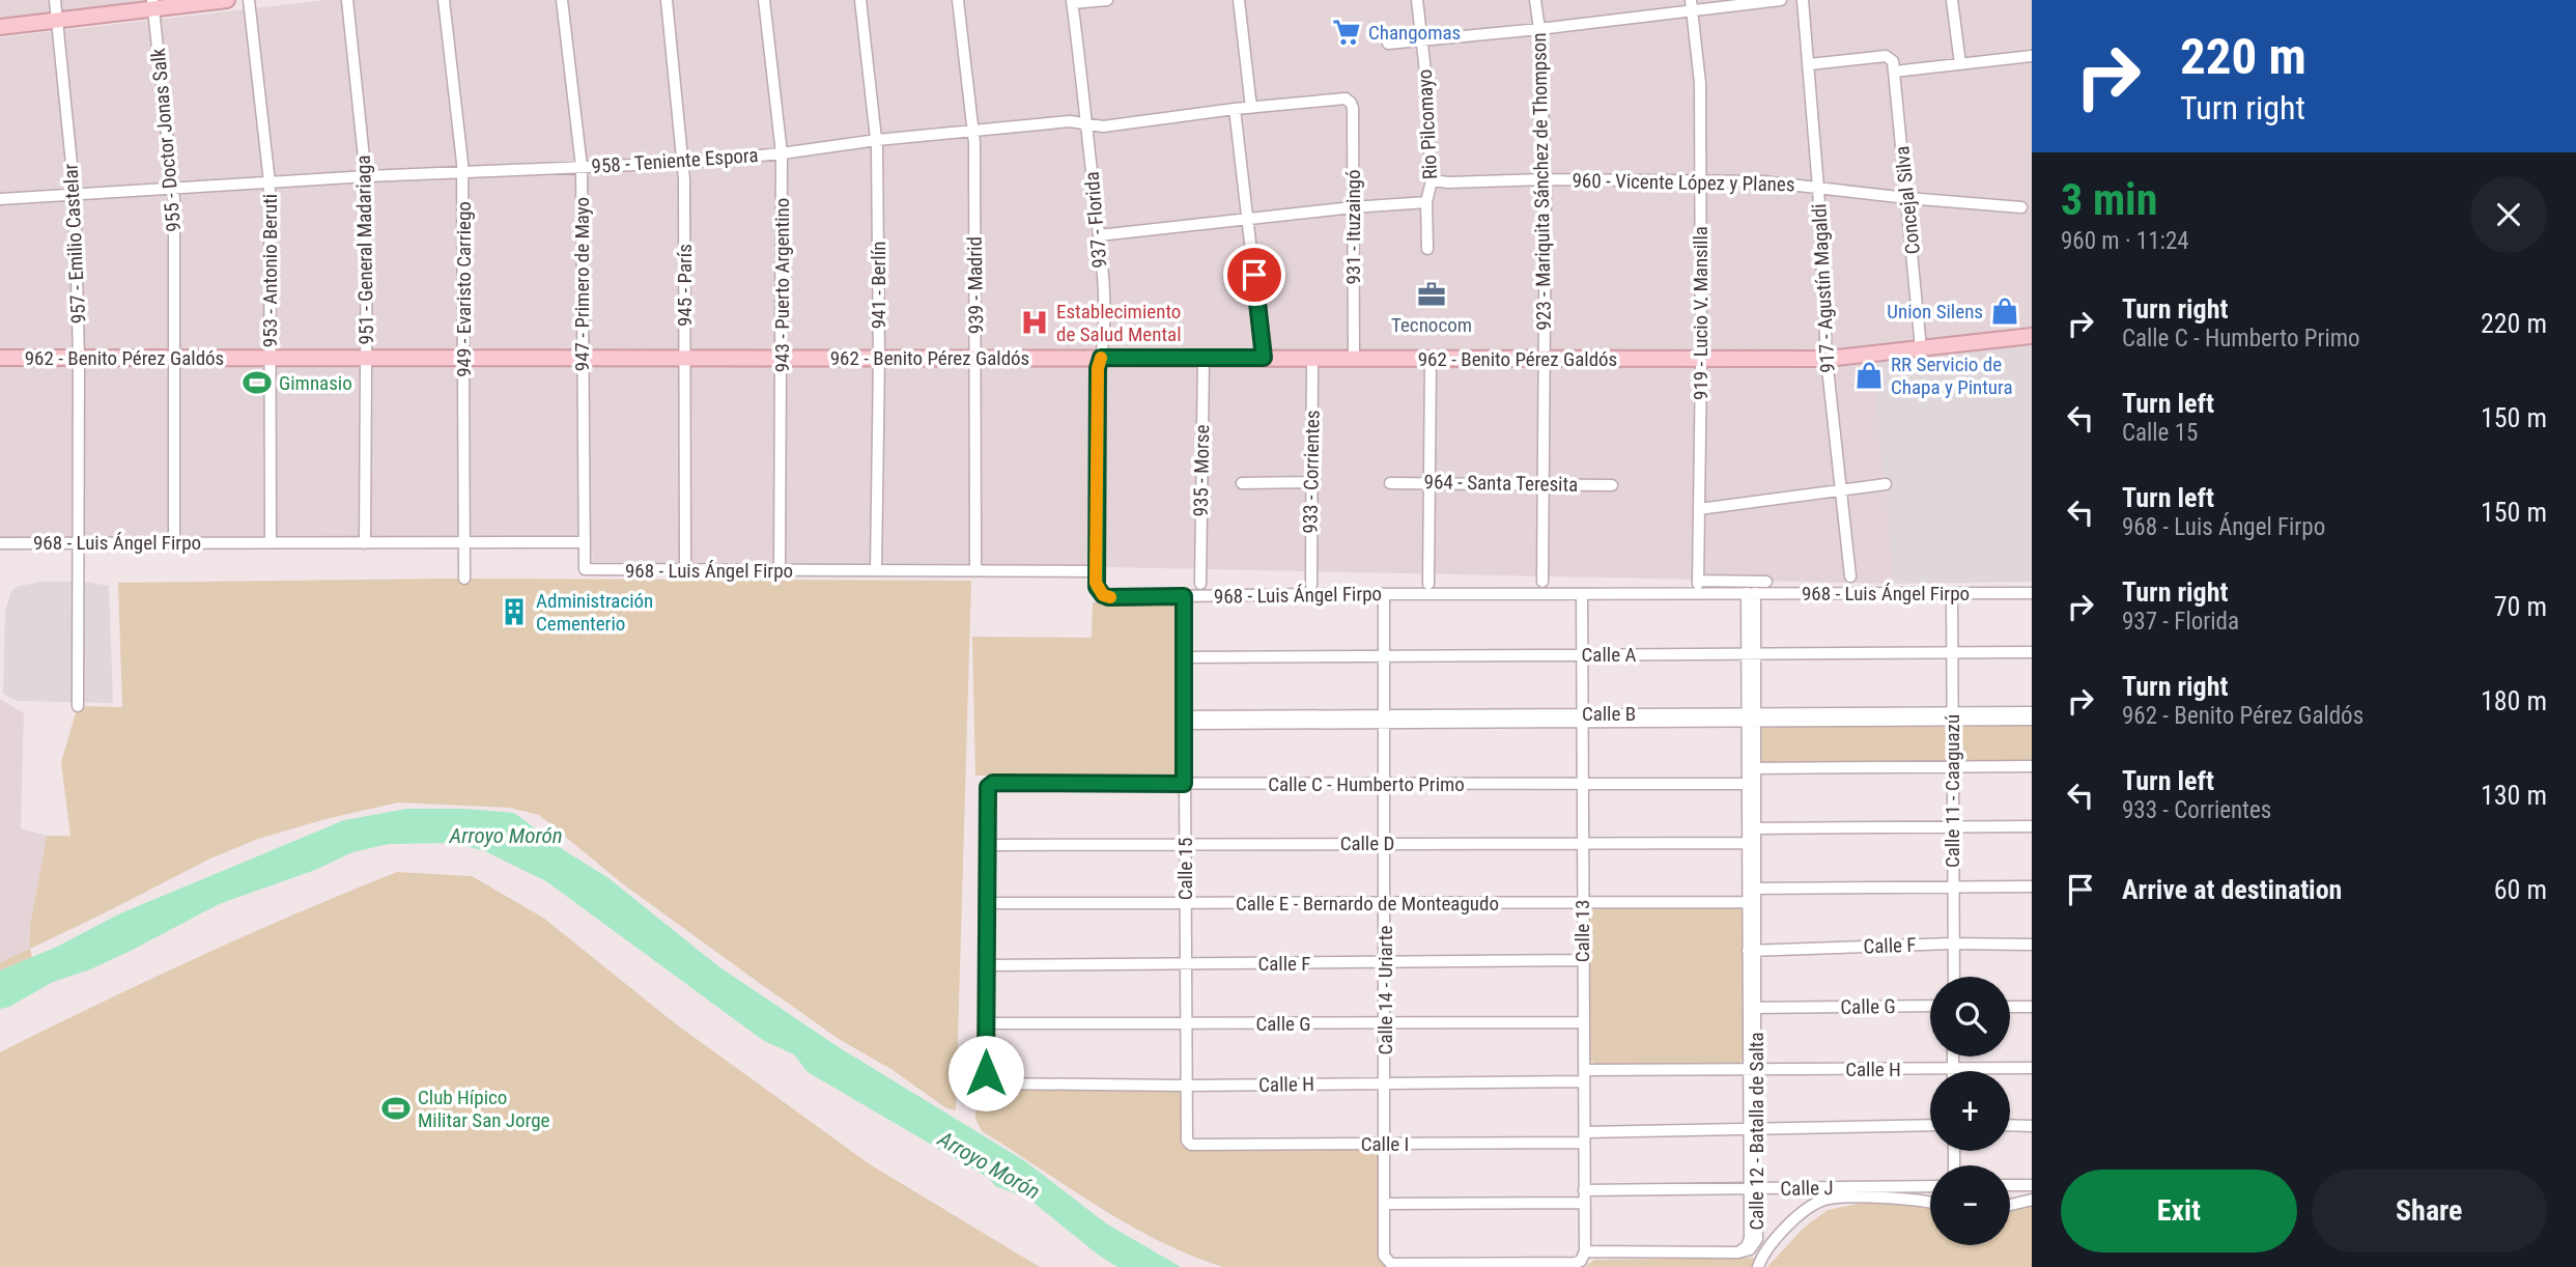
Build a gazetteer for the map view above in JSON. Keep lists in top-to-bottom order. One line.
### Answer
{"streets":{"main road":["962 - Benito Pérez Galdós"],"street":["Rio Pilcomayo","955 - Doctor Jonas Salk","958 - Teniente Espora","923 - Mariquita Sánchez de Thompson","960 - Vicente López y Planes","Concejal Silva","937 - Florida","931 - Ituzaingó","957 - Emilio Castelar","951 - General Madariaga","953 - Antonio Beruti","947 - Primero de Mayo","945 - París","943 - Puerto Argentino","941 - Berlín","939 - Madrid","917 - Agustín Magaldi","949 - Evaristo Carriego","919 - Lucio V. Mansilla","935 - Morse","933 - Corrientes","964 - Santa Teresita","968 - Luis Ángel Firpo","Calle A","Calle B","Calle C - Humberto Primo","Calle 11 - Caaguazú","Calle D","Calle 15","Calle E - Bernardo de Monteagudo","Calle 13","Calle F","Calle 14 - Uriarte","Calle G","Calle H","Calle 12 - Batalla de Salta","Calle I","Calle J"]},"crossings":[["Rio Pilcomayo","960 - Vicente López y Planes"],["955 - Doctor Jonas Salk","958 - Teniente Espora"],["955 - Doctor Jonas Salk","962 - Benito Pérez Galdós"],["955 - Doctor Jonas Salk","968 - Luis Ángel Firpo"],["958 - Teniente Espora","937 - Florida"],["958 - Teniente Espora","931 - Ituzaingó"],["958 - Teniente Espora","957 - Emilio Castelar"],["958 - Teniente Espora","951 - General Madariaga"],["958 - Teniente Espora","953 - Antonio Beruti"],["958 - Teniente Espora","947 - Primero de Mayo"],["958 - Teniente Espora","945 - París"],["958 - Teniente Espora","943 - Puerto Argentino"],["958 - Teniente Espora","941 - Berlín"],["958 - Teniente Espora","939 - Madrid"],["958 - Teniente Espora","949 - Evaristo Carriego"],["923 - Mariquita Sánchez de Thompson","960 - Vicente López y Planes"],["923 - Mariquita Sánchez de Thompson","962 - Benito Pérez Galdós"],["923 - Mariquita Sánchez de Thompson","964 - Santa Teresita"],["960 - Vicente López y Planes","Concejal Silva"],["960 - Vicente López y Planes","917 - Agustín Magaldi"],["960 - Vicente López y Planes","919 - Lucio V. Mansilla"],["Concejal Silva","917 - Agustín Magaldi"],["Concejal Silva","962 - Benito Pérez Galdós"],["937 - Florida","962 - Benito Pérez Galdós"],["937 - Florida","968 - Luis Ángel Firpo"],["931 - Ituzaingó","962 - Benito Pérez Galdós"],["957 - Emilio Castelar","962 - Benito Pérez Galdós"],["957 - Emilio Castelar","968 - Luis Ángel Firpo"],["951 - General Madariaga","962 - Benito Pérez Galdós"],["951 - General Madariaga","968 - Luis Ángel Firpo"],["953 - Antonio Beruti","962 - Benito Pérez Galdós"],["953 - Antonio Beruti","968 - Luis Ángel Firpo"],["947 - Primero de Mayo","962 - Benito Pérez Galdós"],["947 - Primero de Mayo","968 - Luis Ángel Firpo"],["945 - París","962 - Benito Pérez Galdós"],["945 - París","968 - Luis Ángel Firpo"],["943 - Puerto Argentino","962 - Benito Pérez Galdós"],["943 - Puerto Argentino","968 - Luis Ángel Firpo"],["941 - Berlín","962 - Benito Pérez Galdós"],["941 - Berlín","968 - Luis Ángel Firpo"],["939 - Madrid","962 - Benito Pérez Galdós"],["939 - Madrid","968 - Luis Ángel Firpo"],["917 - Agustín Magaldi","962 - Benito Pérez Galdós"],["949 - Evaristo Carriego","962 - Benito Pérez Galdós"],["949 - Evaristo Carriego","968 - Luis Ángel Firpo"],["919 - Lucio V. Mansilla","962 - Benito Pérez Galdós"],["962 - Benito Pérez Galdós","935 - Morse"],["962 - Benito Pérez Galdós","933 - Corrientes"],["968 - Luis Ángel Firpo","Calle 11 - Caaguazú"],["968 - Luis Ángel Firpo","Calle 15"],["968 - Luis Ángel Firpo","Calle 13"],["968 - Luis Ángel Firpo","Calle 14 - Uriarte"],["968 - Luis Ángel Firpo","Calle 12 - Batalla de Salta"],["Calle A","Calle 11 - Caaguazú"],["Calle A","Calle 15"],["Calle A","Calle 13"],["Calle A","Calle 14 - Uriarte"],["Calle A","Calle 12 - Batalla de Salta"],["Calle B","Calle 11 - Caaguazú"],["Calle B","Calle 15"],["Calle B","Calle 13"],["Calle B","Calle 14 - Uriarte"],["Calle B","Calle 12 - Batalla de Salta"],["Calle C - Humberto Primo","Calle D"],["Calle C - Humberto Primo","Calle 15"],["Calle C - Humberto Primo","Calle 13"],["Calle C - Humberto Primo","Calle 14 - Uriarte"],["Calle C - Humberto Primo","Calle 12 - Batalla de Salta"],["Calle 11 - Caaguazú","Calle F"],["Calle D","Calle 15"],["Calle D","Calle 13"],["Calle D","Calle 14 - Uriarte"],["Calle D","Calle 12 - Batalla de Salta"],["Calle 15","Calle E - Bernardo de Monteagudo"],["Calle 15","Calle F"],["Calle 15","Calle G"],["Calle 15","Calle H"],["Calle 15","Calle I"],["Calle E - Bernardo de Monteagudo","Calle 13"],["Calle E - Bernardo de Monteagudo","Calle 14 - Uriarte"],["Calle E - Bernardo de Monteagudo","Calle 12 - Batalla de Salta"],["Calle 13","Calle F"],["Calle 13","Calle 14 - Uriarte"],["Calle 13","Calle G"],["Calle 13","Calle H"],["Calle 13","Calle 12 - Batalla de Salta"],["Calle 13","Calle I"],["Calle 13","Calle J"],["Calle F","Calle 14 - Uriarte"],["Calle F","Calle 12 - Batalla de Salta"],["Calle 14 - Uriarte","Calle G"],["Calle 14 - Uriarte","Calle H"],["Calle 14 - Uriarte","Calle 12 - Batalla de Salta"],["Calle 14 - Uriarte","Calle I"],["Calle G","Calle H"],["Calle G","Calle 12 - Batalla de Salta"],["Calle H","Calle 12 - Batalla de Salta"],["Calle 12 - Batalla de Salta","Calle I"],["Calle 12 - Batalla de Salta","Calle J"]],"water":["Arroyo Morón"],"places":{"supermarket":["Changomas"],"office":["Tecnocom"],"shop":["Union Silens","RR Servicio de Chapa y Pintura"],"hospital":["Establecimiento de Salud Mental"],"sports":["Gimnasio","Club Hípico Militar San Jorge"],"building":["Administración Cementerio"]},"page":{"turn":["220 m","Turn right"],"heading":["3 min","960 m · 11:24"],"list":[{"name":"Turn right","note":"Calle C - Humberto Primo","value":"220 m"},{"name":"Turn left","note":"Calle 15","value":"150 m"},{"name":"Turn left","note":"968 - Luis Ángel Firpo","value":"150 m"},{"name":"Turn right","note":"937 - Florida","value":"70 m"},{"name":"Turn right","note":"962 - Benito Pérez Galdós","value":"180 m"},{"name":"Turn left","note":"933 - Corrientes","value":"130 m"},{"name":"Arrive at destination","value":"60 m"}],"map_buttons":["+","−"],"buttons":["Exit","Share"]}}
